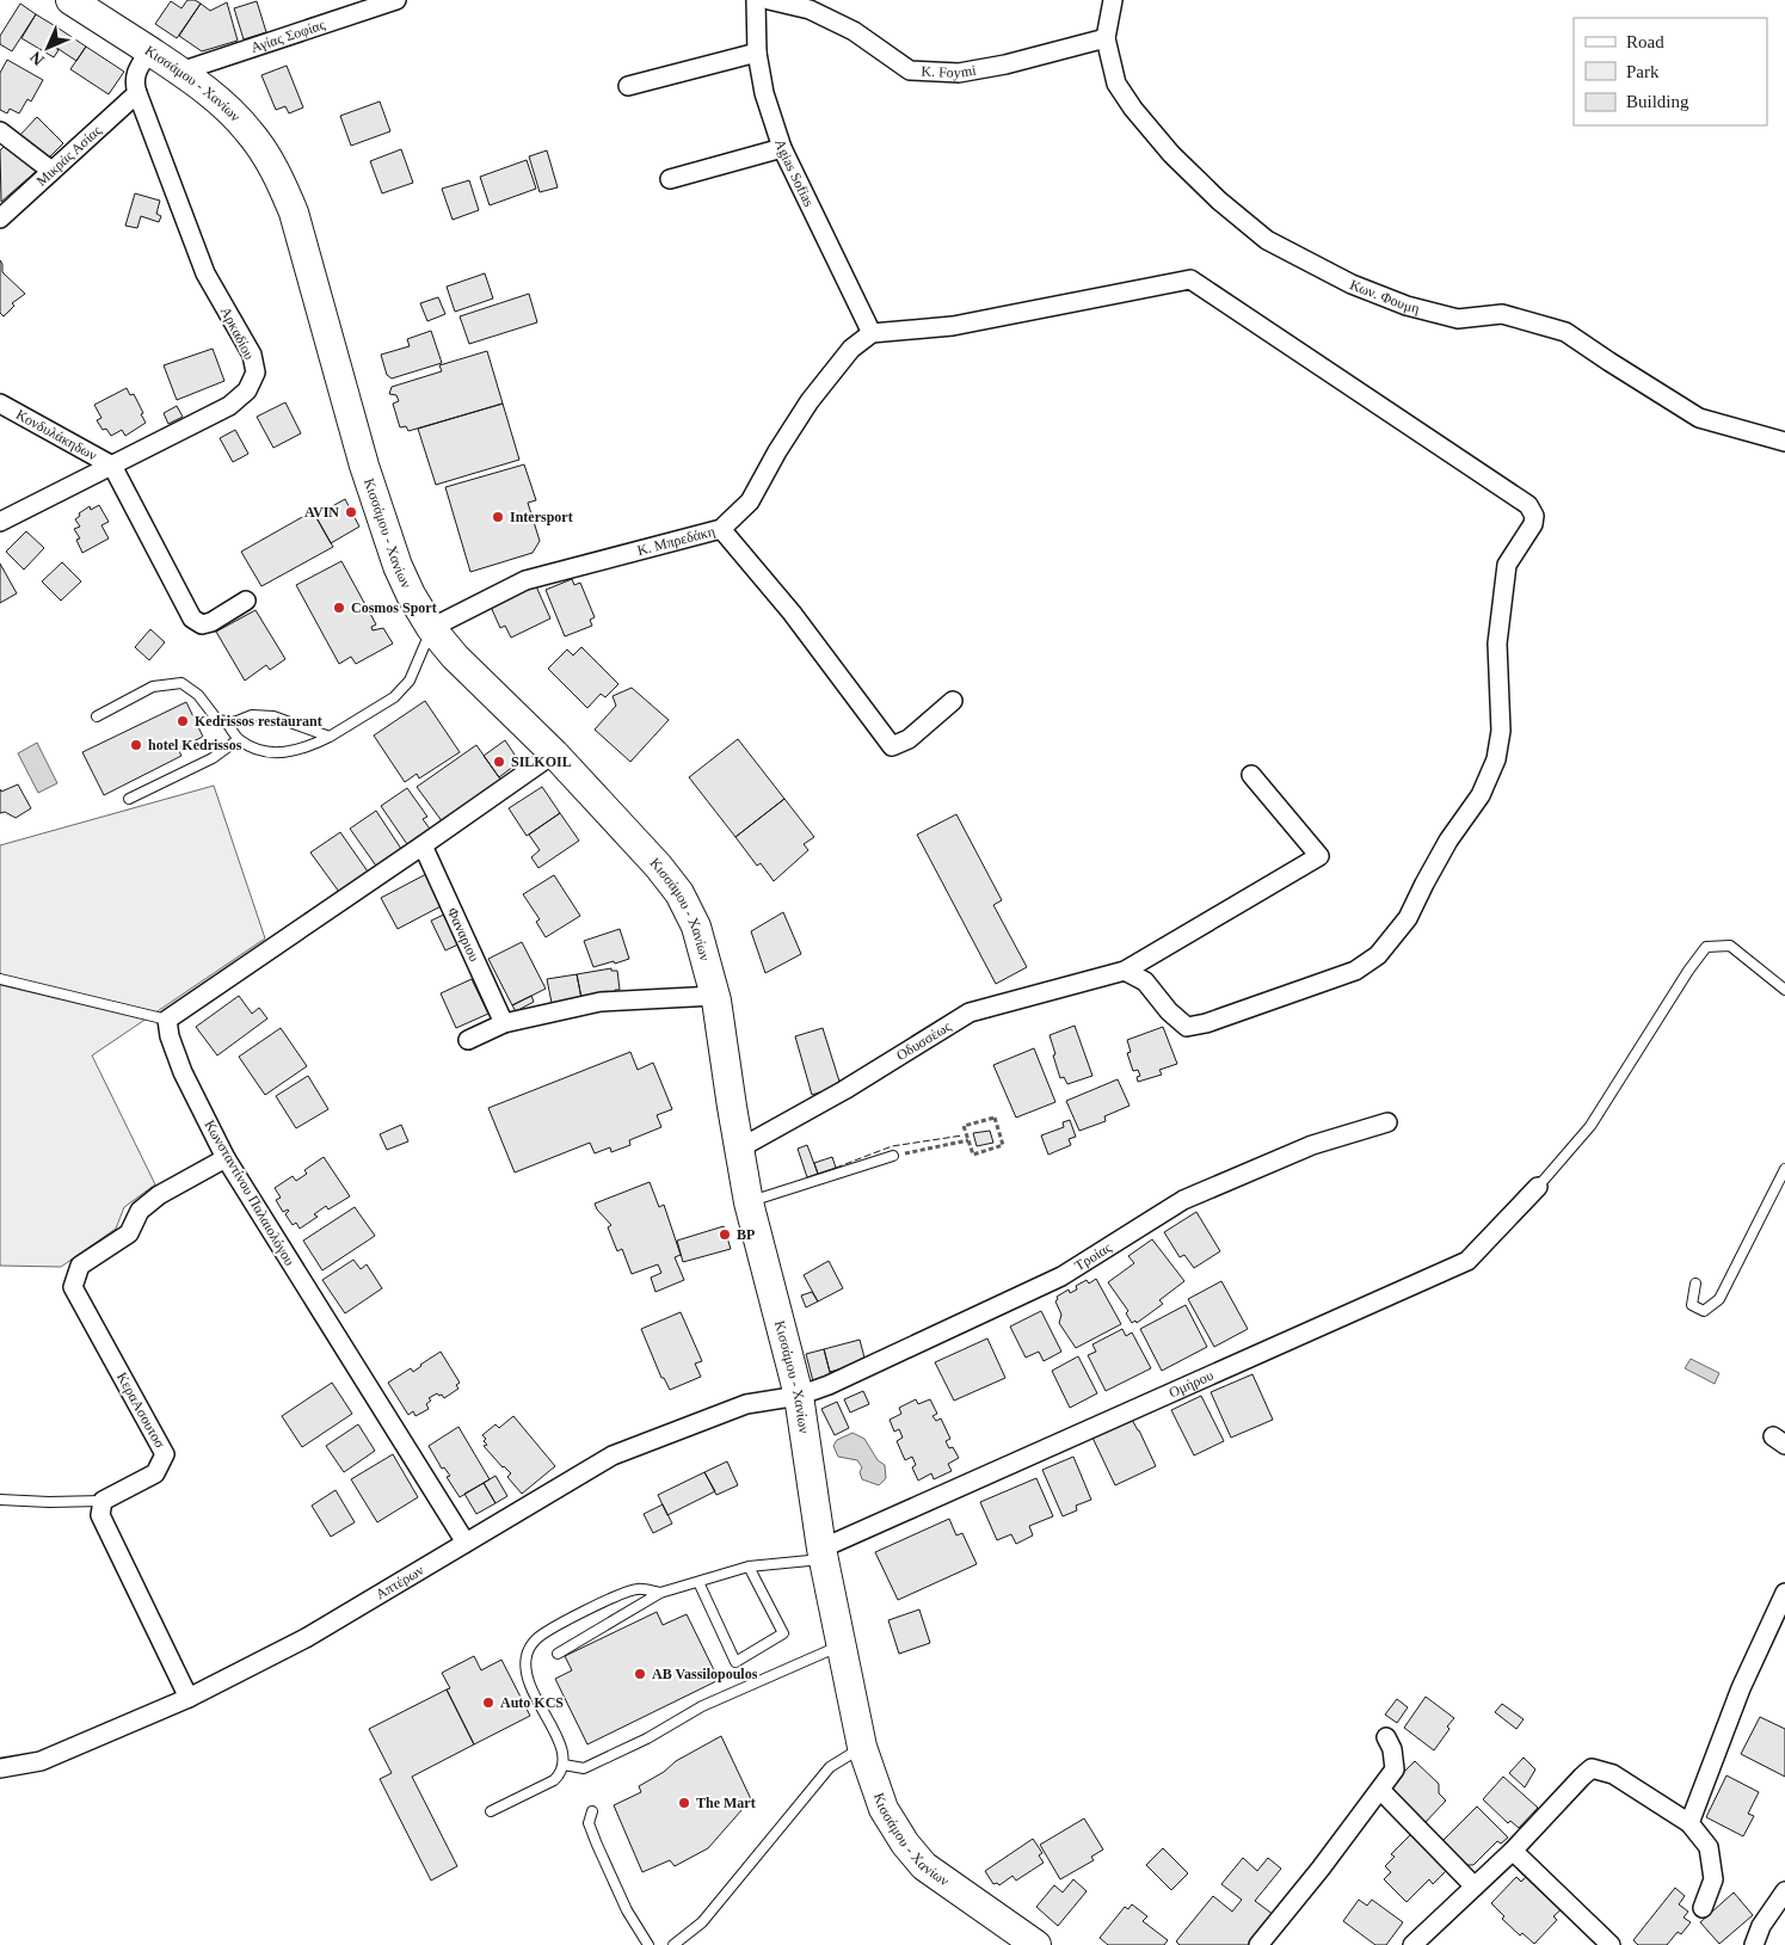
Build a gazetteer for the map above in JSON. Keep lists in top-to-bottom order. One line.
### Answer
{"streets":{"main road":["Κισσάμου - Χανίων"],"street":["Αγίας Σοφίας","K. Foymi","Μικράς Ασίας","Agias Sofias","Κων. Φουμη","Αρκαδίου","Κονδυλάκηδων","Κ. Μπρεδάκη","Φαναριου","Οδυσσέως","Κωνσταντίνου Παλαιολόγου","Τροίας","Ομήρου","ΚεραΑσουτοσ","Απτέρων"]},"crossings":[["Αγίας Σοφίας","Κισσάμου - Χανίων"],["K. Foymi","Κων. Φουμη"],["Κισσάμου - Χανίων","Αρκαδίου"],["Κισσάμου - Χανίων","Κ. Μπρεδάκη"],["Κισσάμου - Χανίων","Οδυσσέως"],["Κισσάμου - Χανίων","Τροίας"],["Κισσάμου - Χανίων","Ομήρου"],["Κισσάμου - Χανίων","Απτέρων"],["Μικράς Ασίας","Αρκαδίου"],["Agias Sofias","Κ. Μπρεδάκη"],["Αρκαδίου","Κονδυλάκηδων"],["Κωνσταντίνου Παλαιολόγου","ΚεραΑσουτοσ"],["Κωνσταντίνου Παλαιολόγου","Απτέρων"],["Τροίας","Απτέρων"]],"places":["AVIN","Intersport","Cosmos Sport","Kedrissos restaurant","hotel Kedrissos","SILKOIL","BP","AB Vassilopoulos","Auto KCS","The Mart"],"legend":["Road","Park","Building"],"north":"bottom left"}
